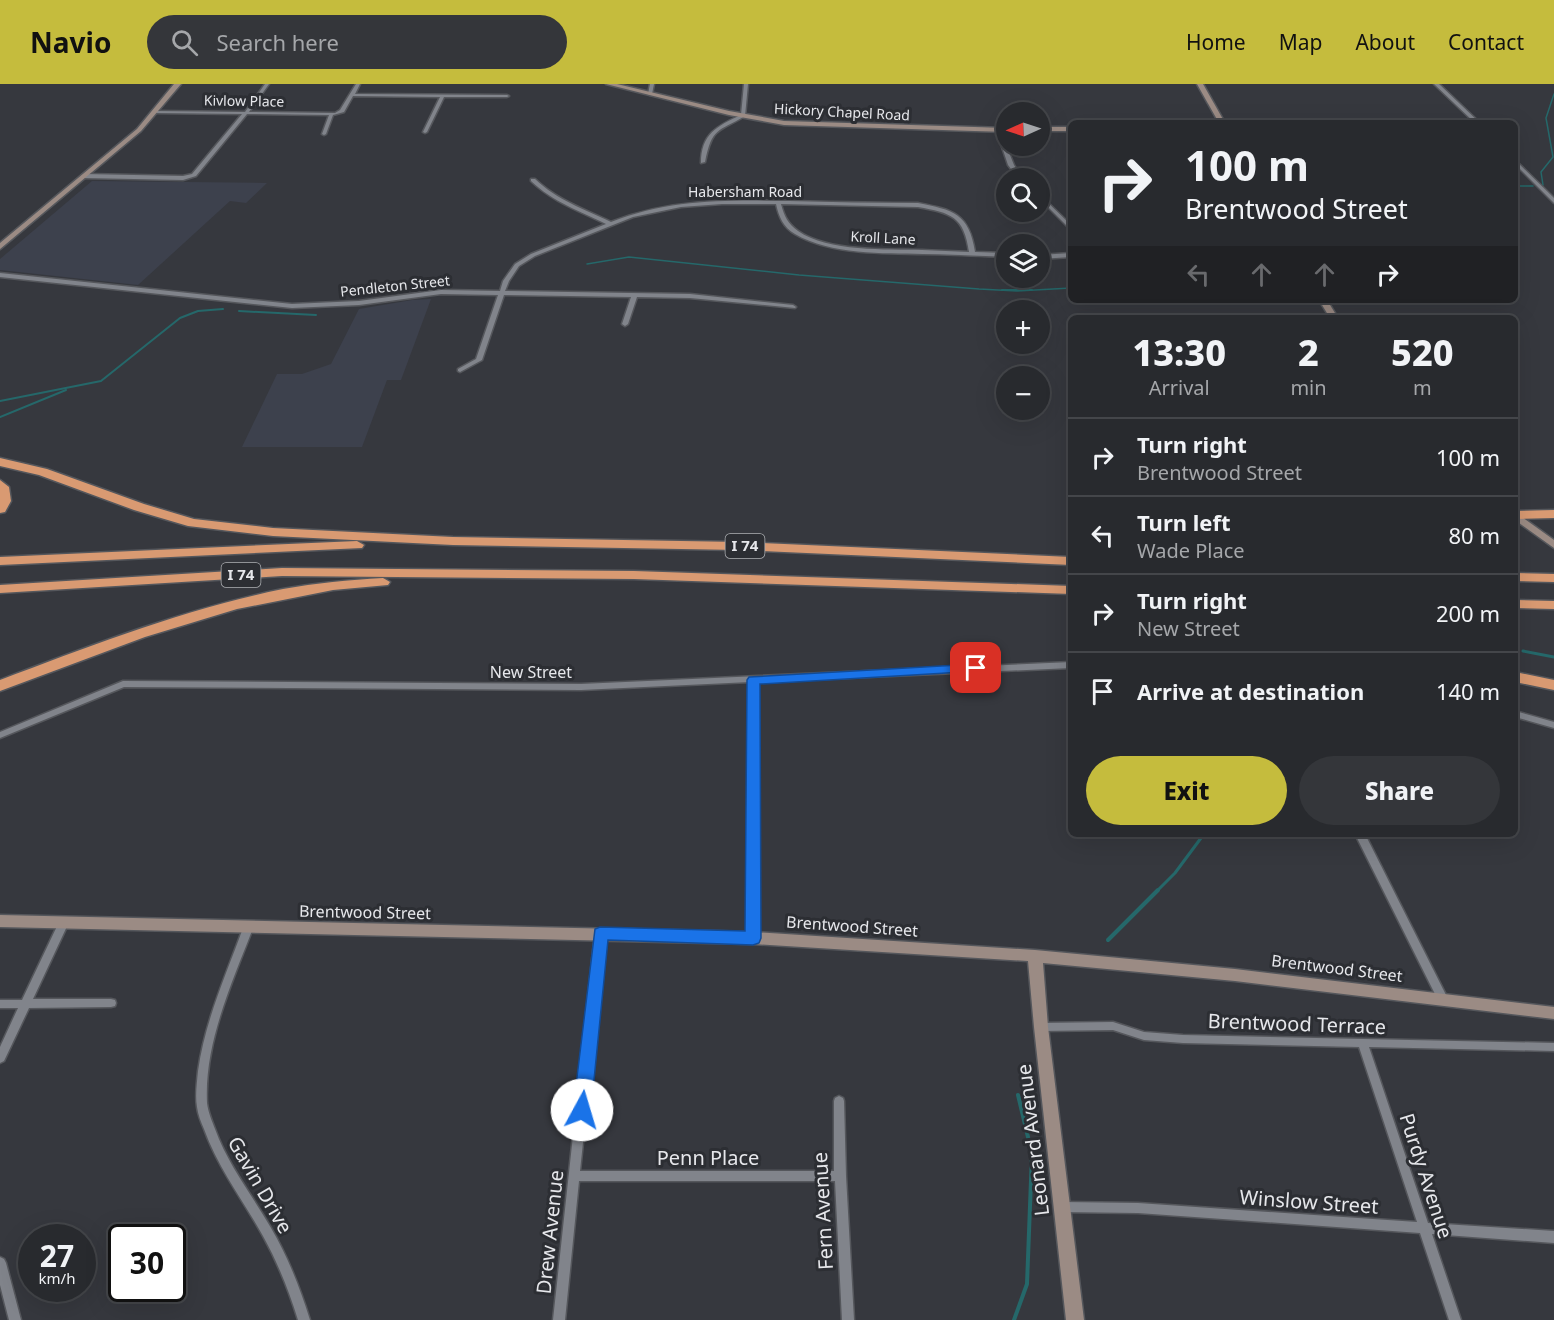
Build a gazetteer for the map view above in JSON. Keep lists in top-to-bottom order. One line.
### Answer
{"streets":{"highway":["I 74"],"main road":["Hickory Chapel Road","Brentwood Street","Leonard Avenue"],"street":["Kivlow Place","Habersham Road","Kroll Lane","Pendleton Street","New Street","Brentwood Terrace","Penn Place","Purdy Avenue","Gavin Drive","Winslow Street","Fern Avenue","Drew Avenue"]},"crossings":[["Habersham Road","Kroll Lane"],["Habersham Road","Pendleton Street"],["Brentwood Street","Leonard Avenue"],["Brentwood Street","Gavin Drive"],["Brentwood Street","Drew Avenue"],["Brentwood Terrace","Leonard Avenue"],["Brentwood Terrace","Purdy Avenue"],["Leonard Avenue","Winslow Street"],["Penn Place","Fern Avenue"],["Penn Place","Drew Avenue"],["Purdy Avenue","Winslow Street"]],"north":"left","page":{"header":"Navio","search":"Search here","nav":["Home","Map","About","Contact"],"map_buttons":["+","−"],"turn":["100 m","Brentwood Street"],"eta":["13:30","Arrival","2","min","520","m"],"list":[{"name":"Turn right","note":"Brentwood Street","value":"100 m"},{"name":"Turn left","note":"Wade Place","value":"80 m"},{"name":"Turn right","note":"New Street","value":"200 m"},{"name":"Arrive at destination","value":"140 m"}],"buttons":["Exit","Share"],"speed":"27 km/h","limit":"30"}}
